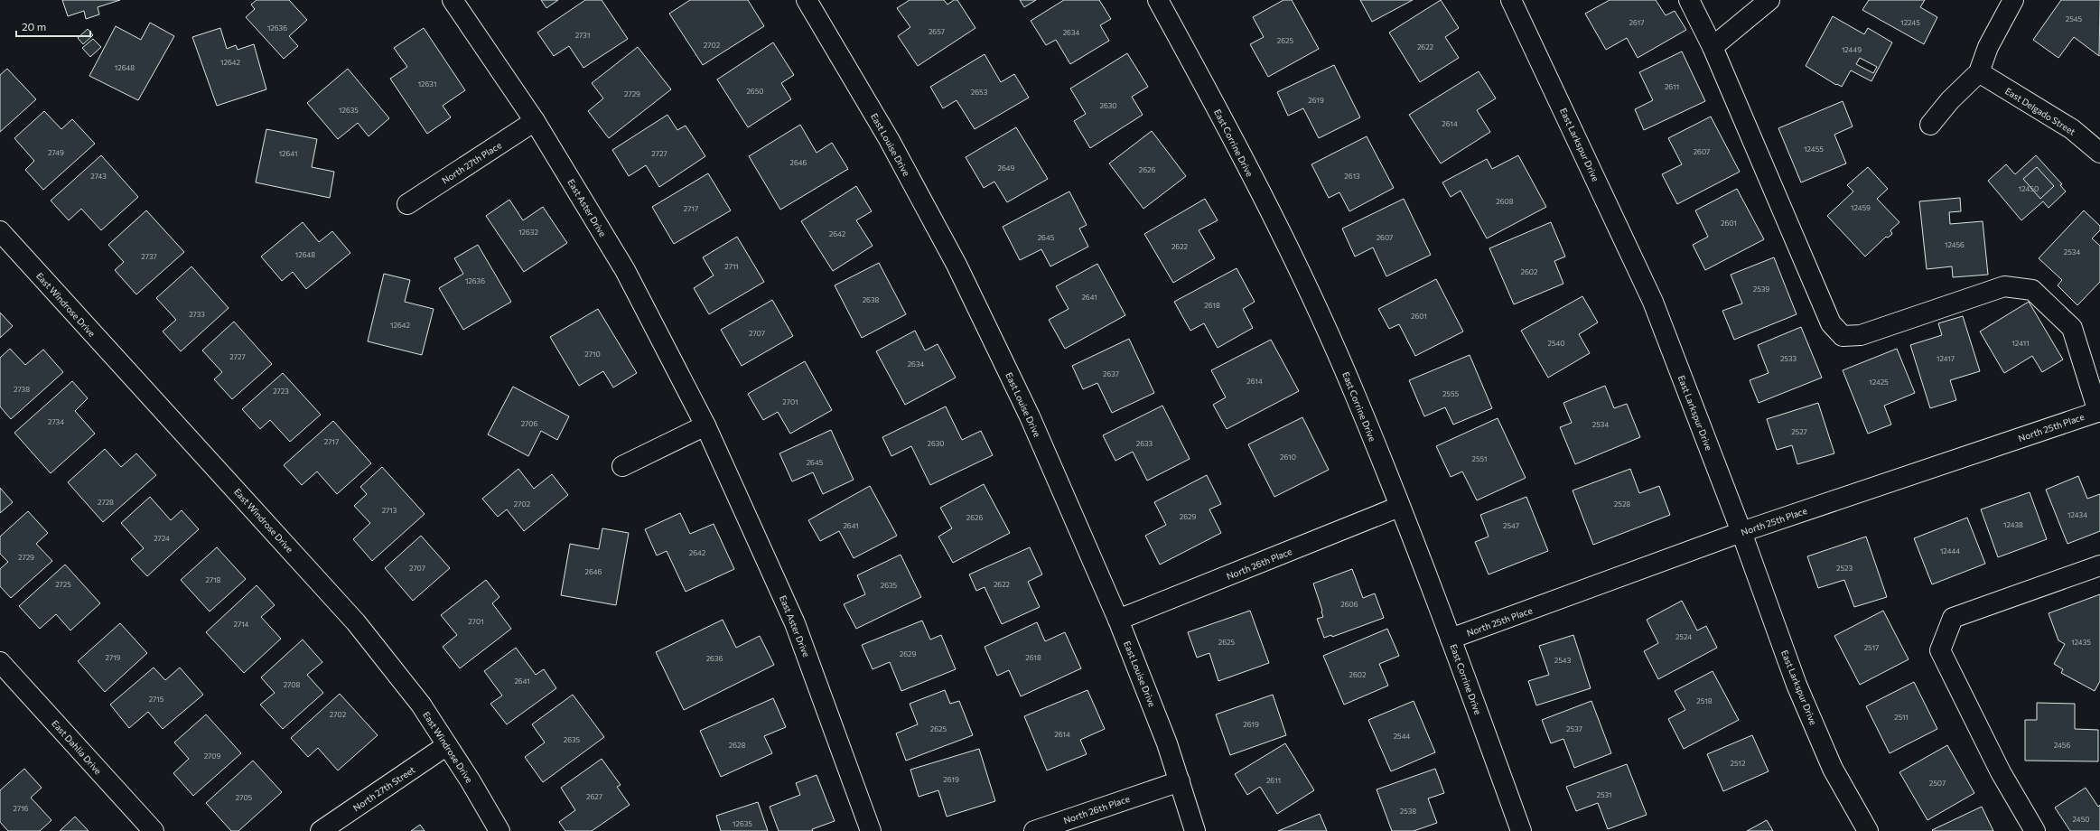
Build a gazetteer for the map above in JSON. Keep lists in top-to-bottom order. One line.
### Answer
{"streets":{"street":["East Delgado Street","East Corrine Drive","East Louise Drive","East Larkspur Drive","North 27th Place","East Aster Drive","East Windrose Drive","North 25th Place","North 26th Place","East Dahlia Drive","North 27th Street"]},"crossings":[["East Corrine Drive","North 25th Place"],["East Corrine Drive","North 26th Place"],["East Louise Drive","North 26th Place"],["East Larkspur Drive","North 25th Place"],["North 27th Place","East Aster Drive"],["East Windrose Drive","North 27th Street"]],"house_numbers":["2545","2617","12245","12636","2657","2634","2731","2625","2702","2622","12449","12642","12648","12631","2611","2650","2653","2729","2619","2630","12635","2614","12455","2607","2749","12641","2727","2646","2649","2626","2743","2613","12450","2608","12459","2717","2601","12632","2642","2645","2607","12456","2622","2534","12648","2737","2711","2602","12636","2539","2641","2638","2618","2733","2601","12642","2707","2540","12411","2710","2727","2533","12417","2634","2637","2614","12425","2738","2723","2555","2701","2734","2706","2534","2527","2717","2630","2633","2610","2551","2645","2728","2702","2528","2713","12434","2629","2626","12438","2641","2547","2724","12444","2642","2729","2707","2523","2646","2718","2725","2622","2635","2606","2701","2714","2524","2625","12435","2517","2629","2719","2618","2636","2543","2602","2641","2708","2715","2518","2702","2511","2619","2625","2537","2614","2544","2635","2628","2456","2709","2512","2619","2611","2507","2531","2627","2705","2716","2538","2450","12635"],"scale_bar":"20 m"}
